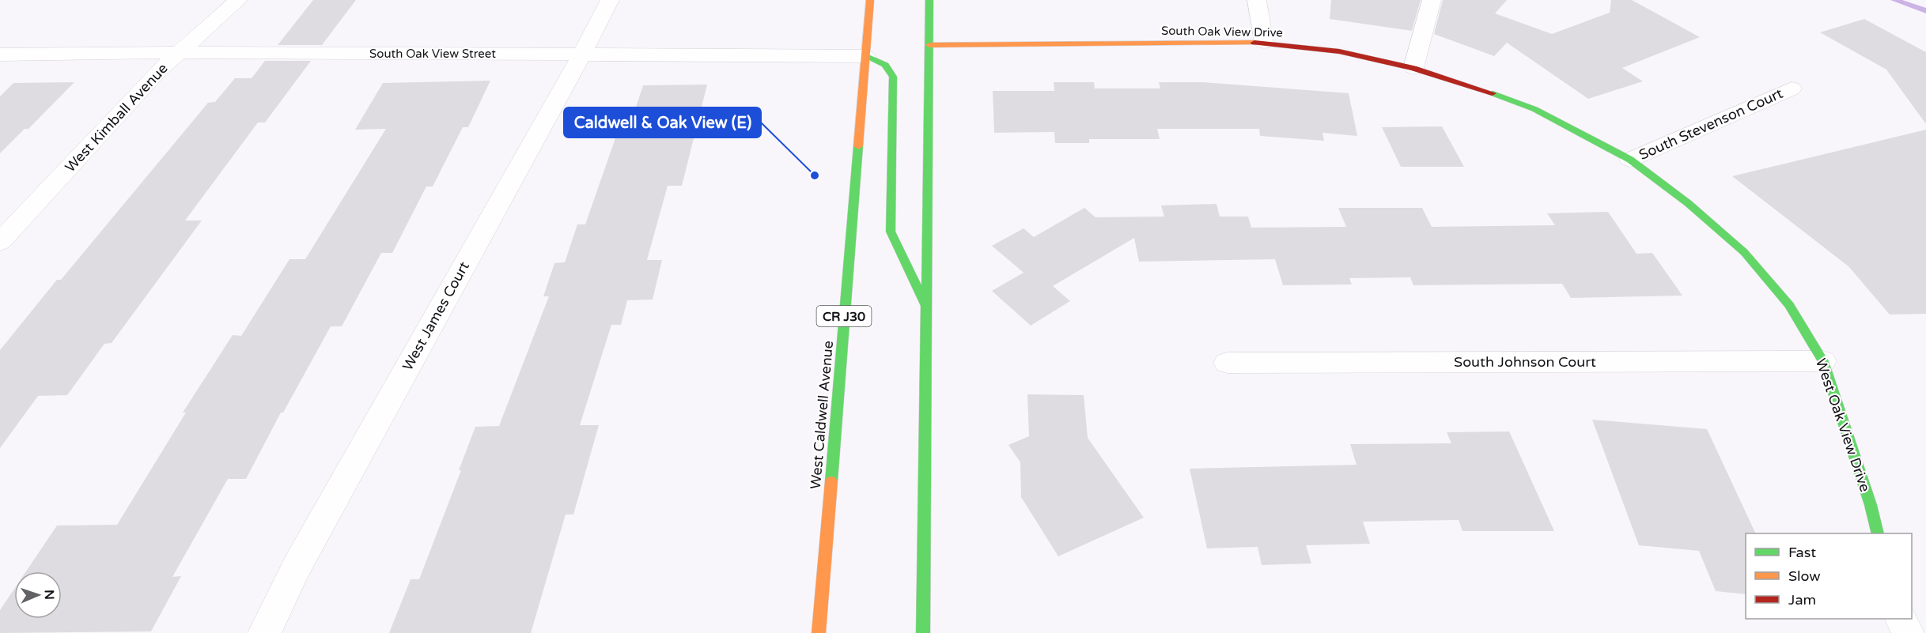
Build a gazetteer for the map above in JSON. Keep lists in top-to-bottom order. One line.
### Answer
{"streets":{"main road":["South Oak View Drive","CR J30","West Caldwell Avenue","West Oak View Drive"],"street":["South Oak View Street","West Kimball Avenue","South Stevenson Court","West James Court","South Johnson Court"]},"crossings":[["South Oak View Drive","West Oak View Drive"],["South Oak View Street","West Kimball Avenue"],["South Oak View Street","West James Court"],["South Oak View Street","West Caldwell Avenue"],["South Stevenson Court","West Oak View Drive"],["South Johnson Court","West Oak View Drive"]],"places":["Caldwell & Oak View (E)"],"legend":["Fast","Slow","Jam"],"north":"right"}
